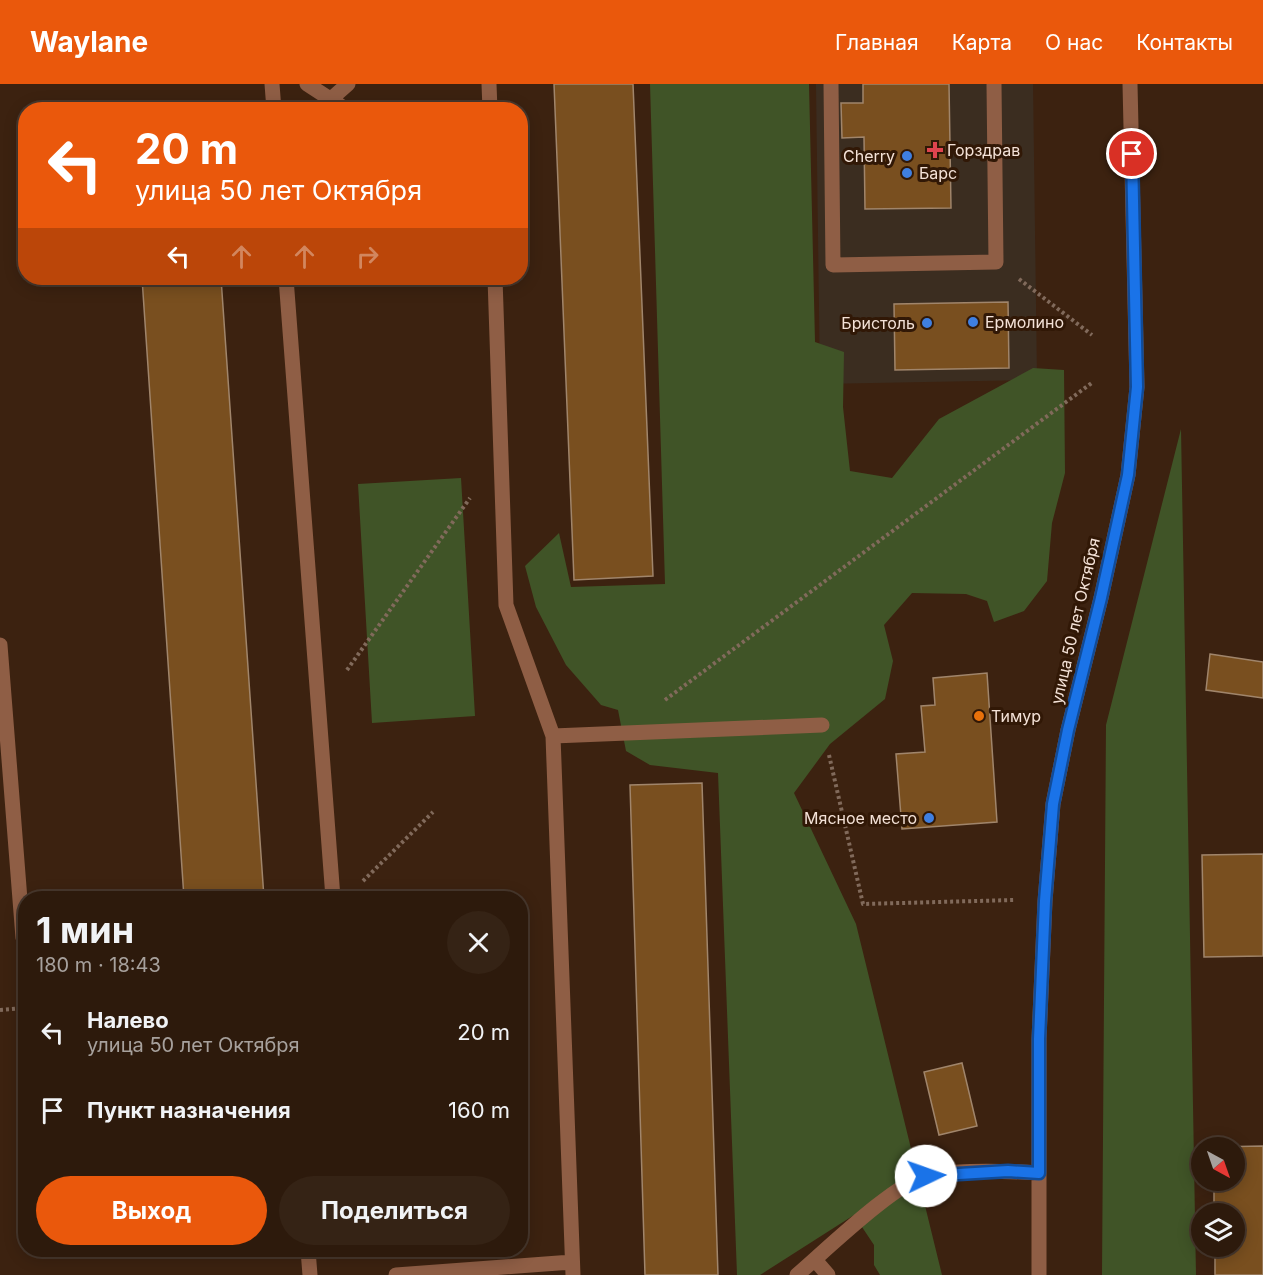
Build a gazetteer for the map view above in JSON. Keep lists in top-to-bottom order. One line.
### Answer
{"streets":{"street":["улица 50 лет Октября"]},"places":{"health":["Горздрав"],"other":["Cherry","Барс","Ермолино","Бристоль","Тимур","Мясное место"]},"north":"bottom right","page":{"header":"Waylane","nav":["Главная","Карта","О нас","Контакты"],"turn":["20 m","улица 50 лет Октября"],"heading":["1 мин","180 m · 18:43"],"list":[{"name":"Налево","note":"улица 50 лет Октября","value":"20 m"},{"name":"Пункт назначения","value":"160 m"}],"buttons":["Выход","Поделиться"]}}
